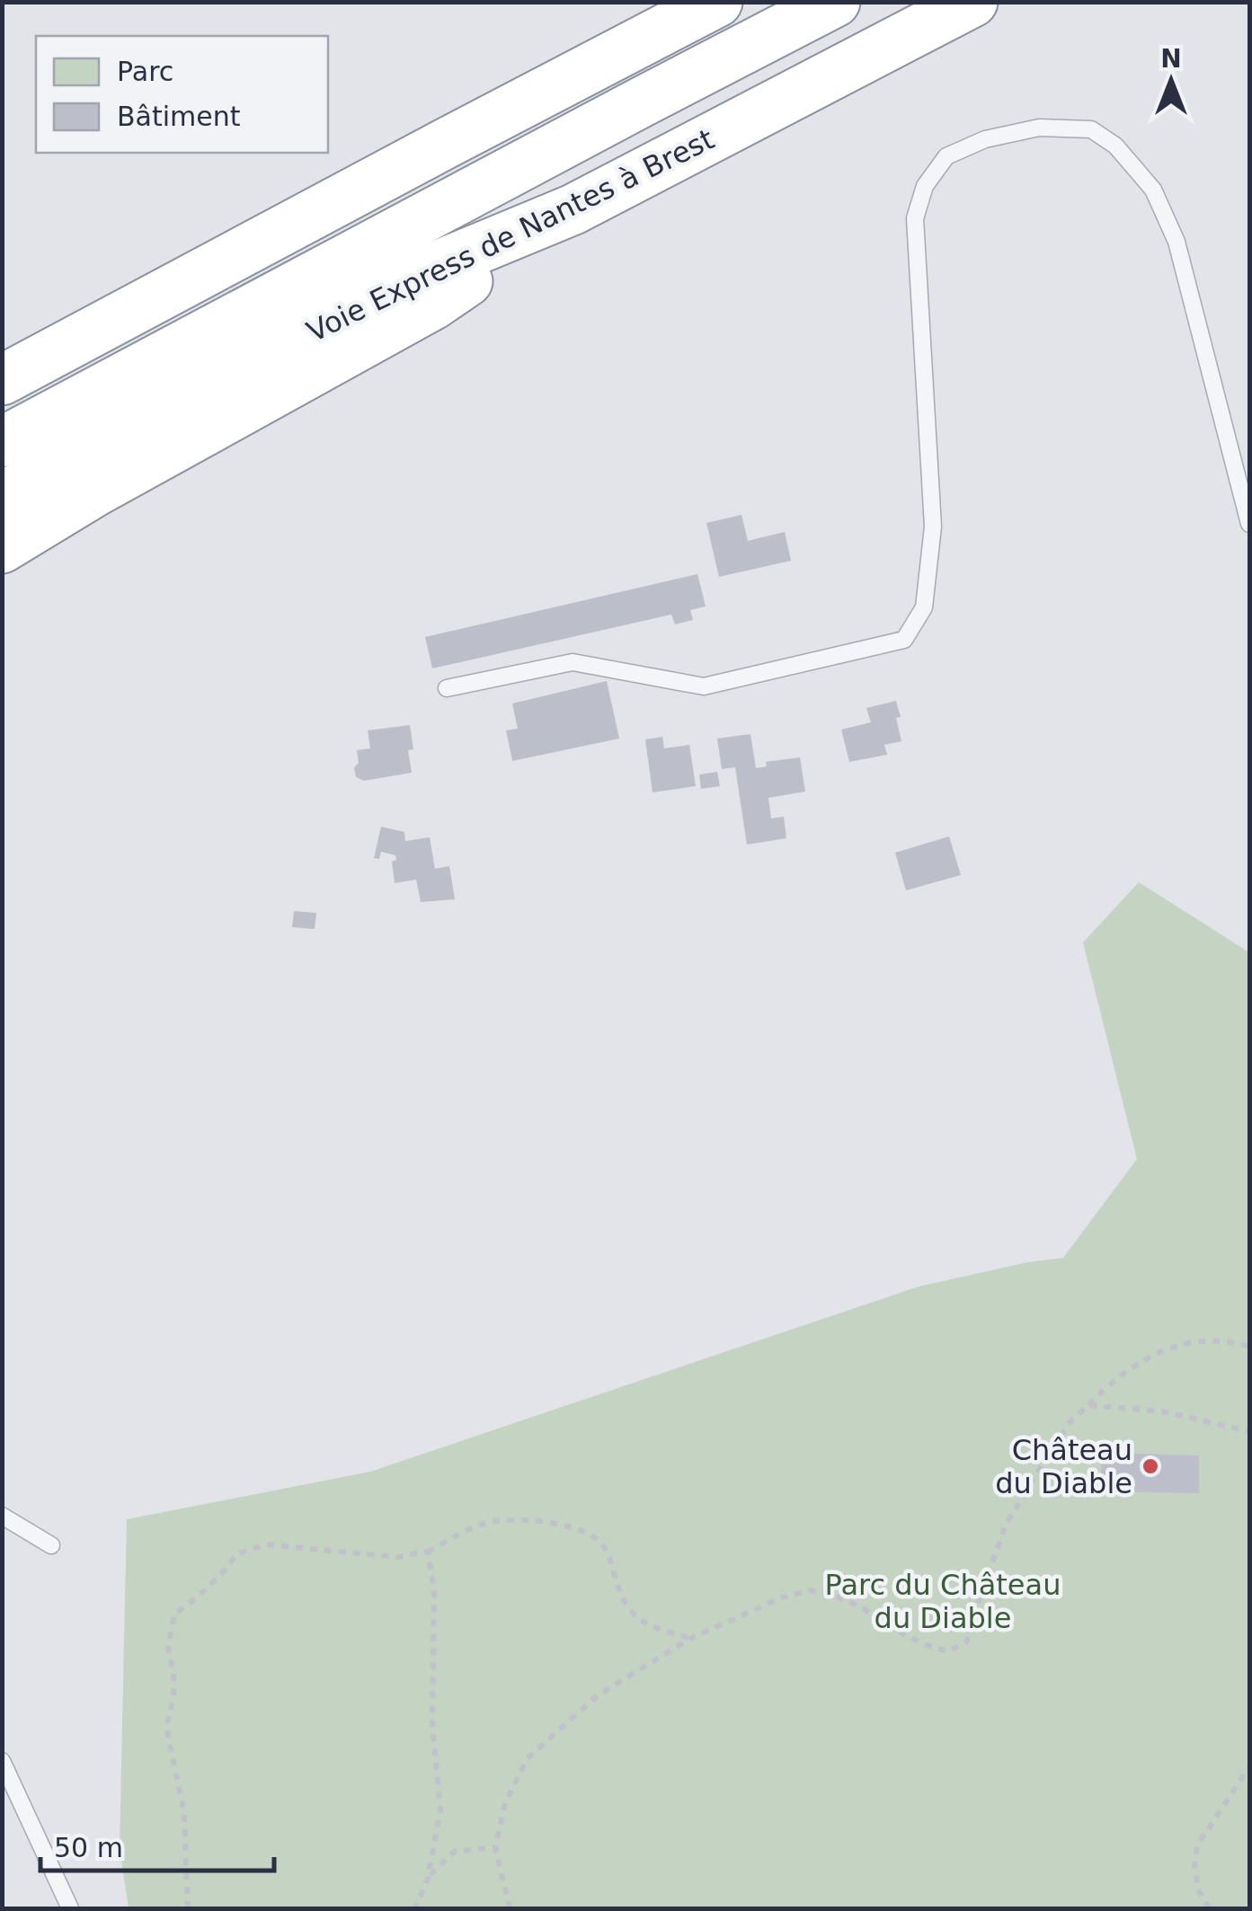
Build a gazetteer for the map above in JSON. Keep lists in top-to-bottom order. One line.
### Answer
{"streets":{"highway":["Voie Express de Nantes à Brest"]},"parks":["Parc du Château du Diable"],"places":["Château du Diable"],"legend":["Parc","Bâtiment"],"scale_bar":"50 m","north":"top"}
